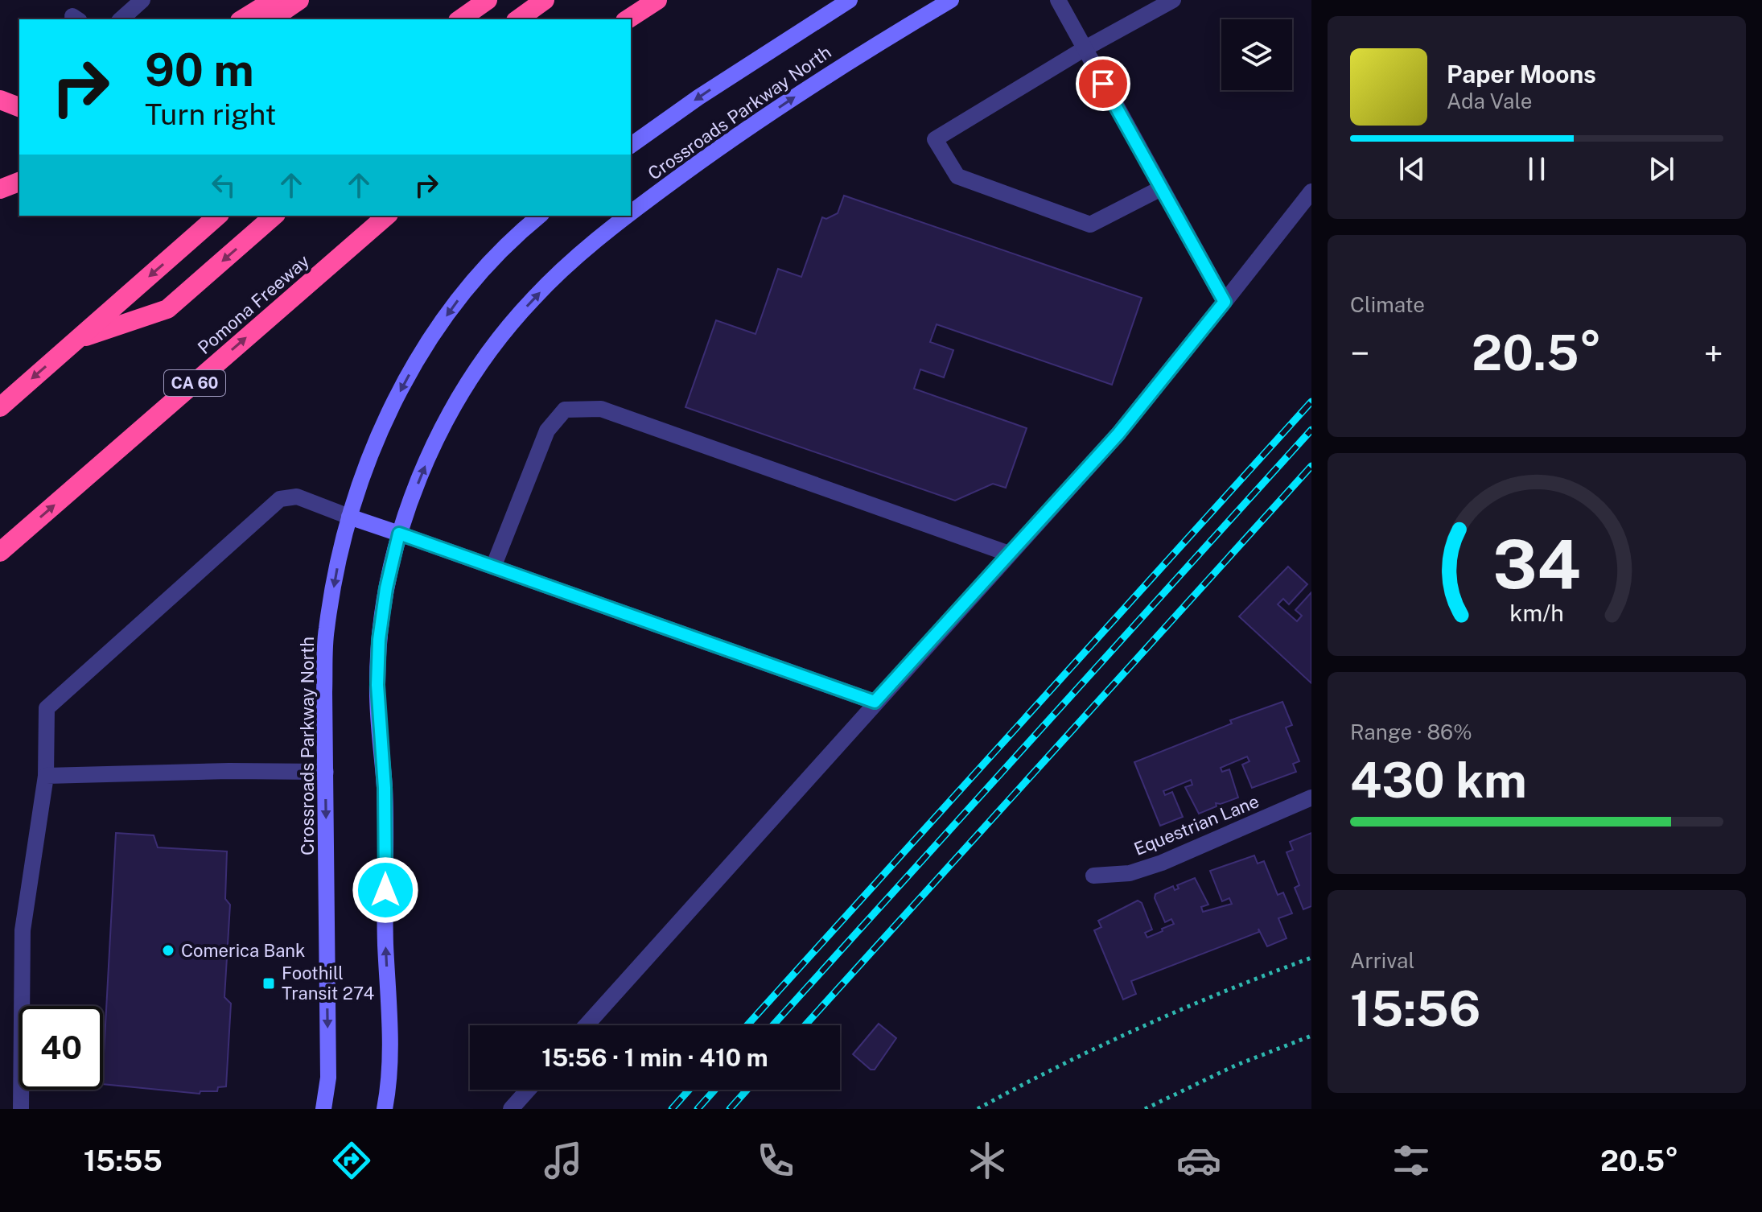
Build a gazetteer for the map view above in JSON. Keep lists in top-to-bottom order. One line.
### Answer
{"streets":{"highway":["Pomona Freeway","CA 60"],"street":["Crossroads Parkway North","Equestrian Lane"]},"places":{"other":["Comerica Bank"],"transit":["Foothill Transit 274"]},"page":{"turn":["90 m","Turn right"],"song":["Paper Moons","Ada Vale"],"tile":["Climate",["Range · 86%","430 km"],["Arrival","15:56"]],"heat":["−","20.5°","+"],"limit":"40","trip":"15:56 · 1 min · 410 m","tabs":["15:55","20.5°"],"gauge":["34","km/h"]}}
